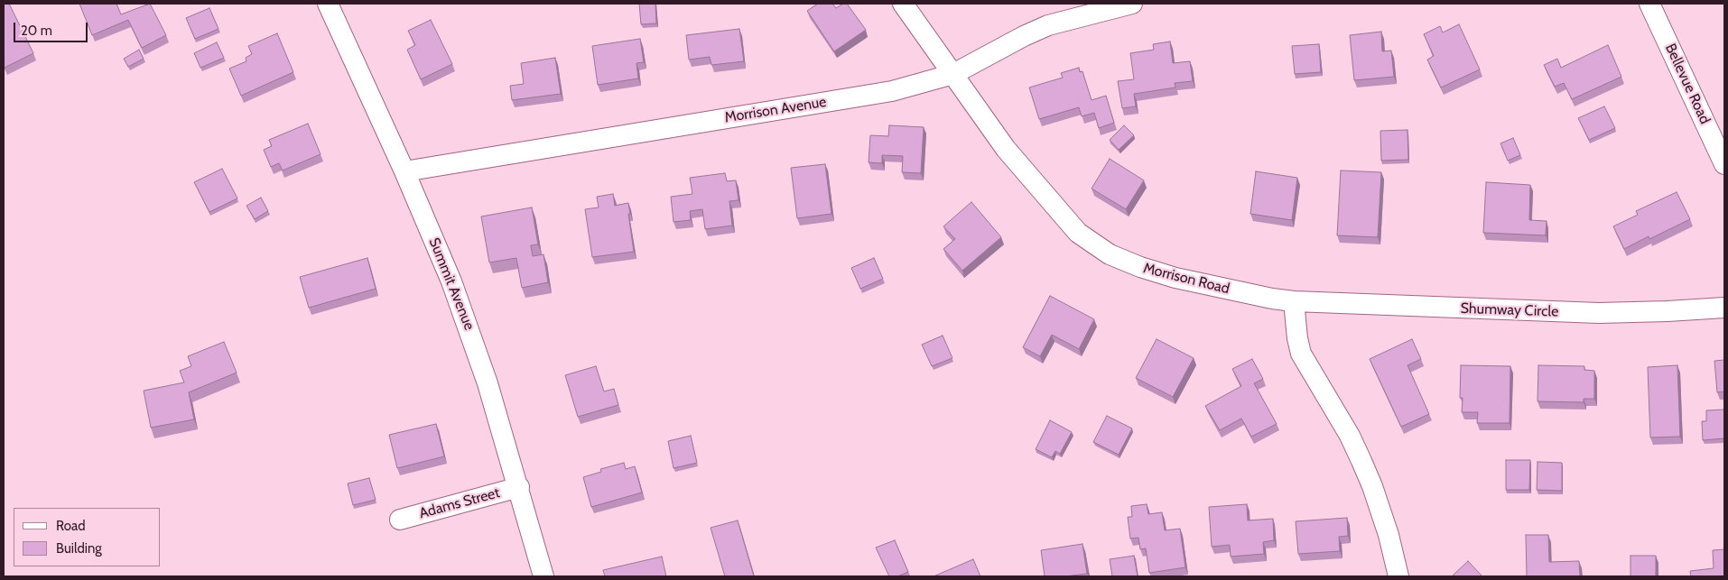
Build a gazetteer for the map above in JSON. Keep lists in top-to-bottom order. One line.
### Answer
{"streets":{"street":["Bellevue Road","Morrison Avenue","Morrison Road","Summit Avenue","Shumway Circle","Adams Street"]},"crossings":[["Morrison Avenue","Morrison Road"],["Morrison Avenue","Summit Avenue"],["Morrison Road","Shumway Circle"],["Summit Avenue","Adams Street"]],"legend":["Road","Building"],"scale_bar":"20 m"}
